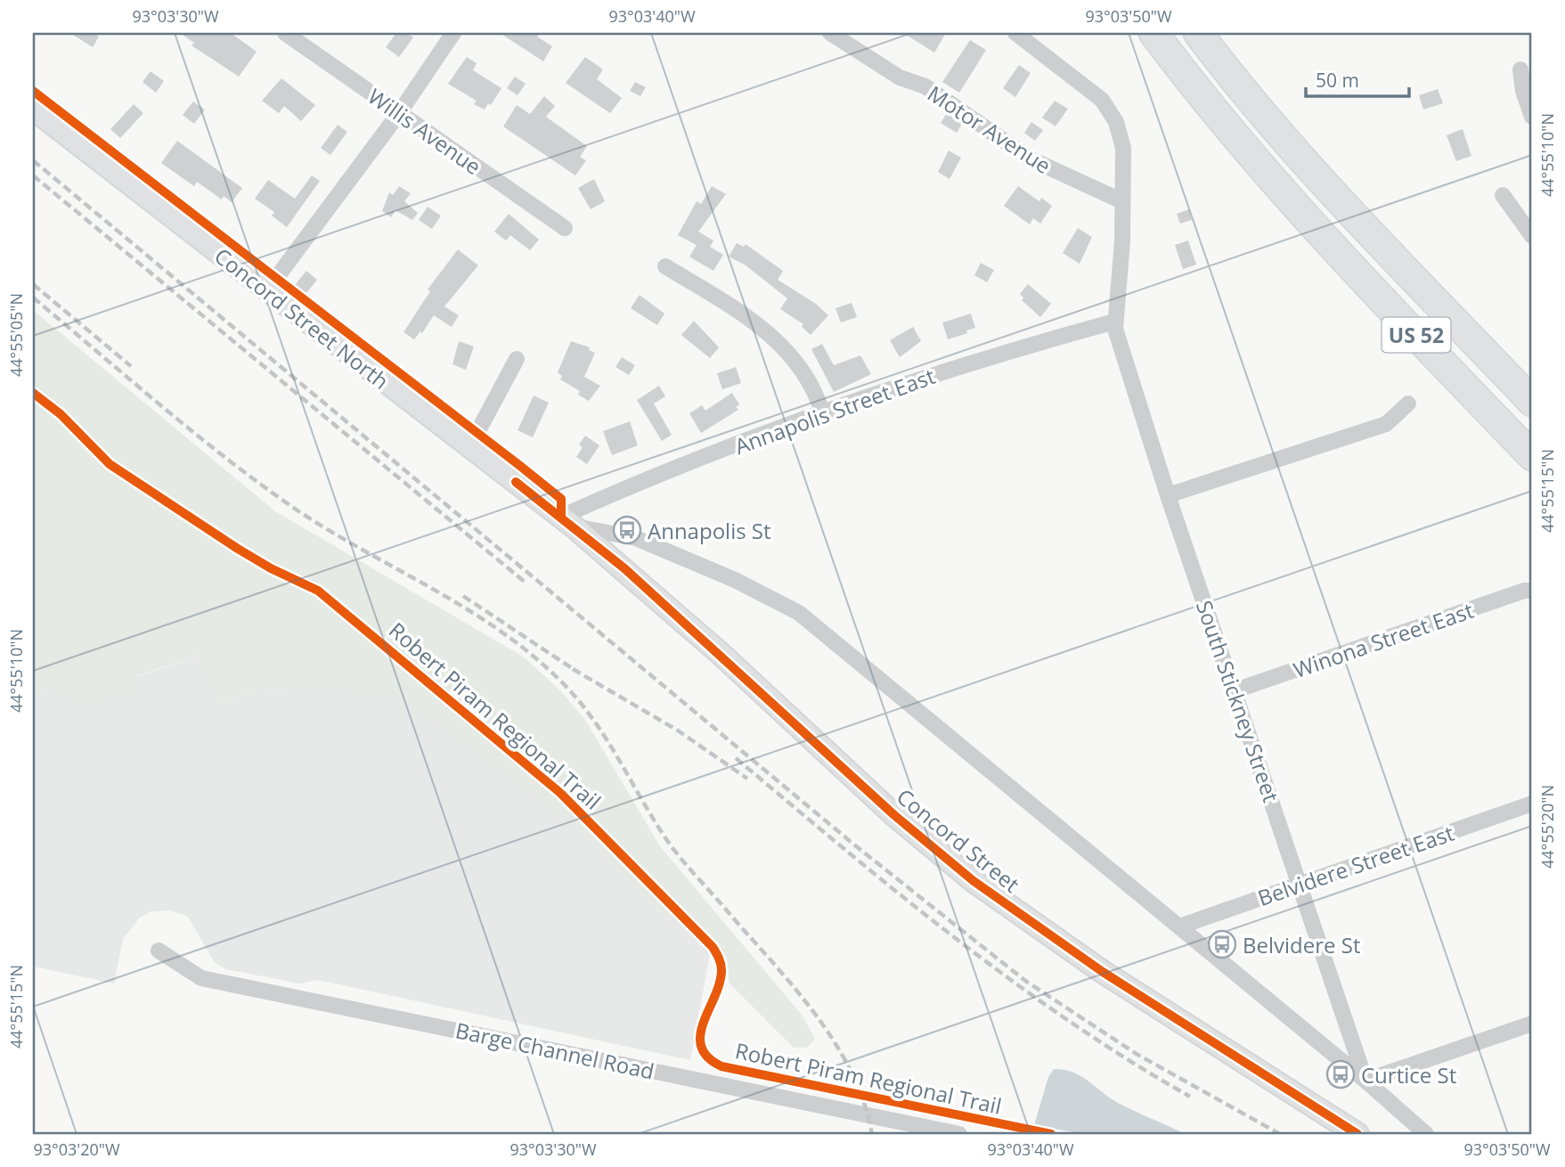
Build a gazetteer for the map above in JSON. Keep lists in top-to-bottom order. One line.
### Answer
{"streets":{"highway":["US 52"],"main road":["Concord Street North","Concord Street"],"street":["Motor Avenue","Willis Avenue","Annapolis Street East","Winona Street East","South Stickney Street","Belvidere Street East","Barge Channel Road"],"cycle path":["Robert Piram Regional Trail"]},"crossings":[["Concord Street North","Annapolis Street East"],["Concord Street North","Concord Street"],["Annapolis Street East","South Stickney Street"],["Annapolis Street East","Concord Street"],["Winona Street East","South Stickney Street"],["South Stickney Street","Belvidere Street East"]],"places":{"bus stop":["Annapolis St","Belvidere St","Curtice St"]},"scale_bar":"50 m","coordinates":["93°03'30\"W","93°03'40\"W","93°03'50\"W","44°55'10\"N","44°55'05\"N","44°55'15\"N","44°55'20\"N","93°03'20\"W"]}
